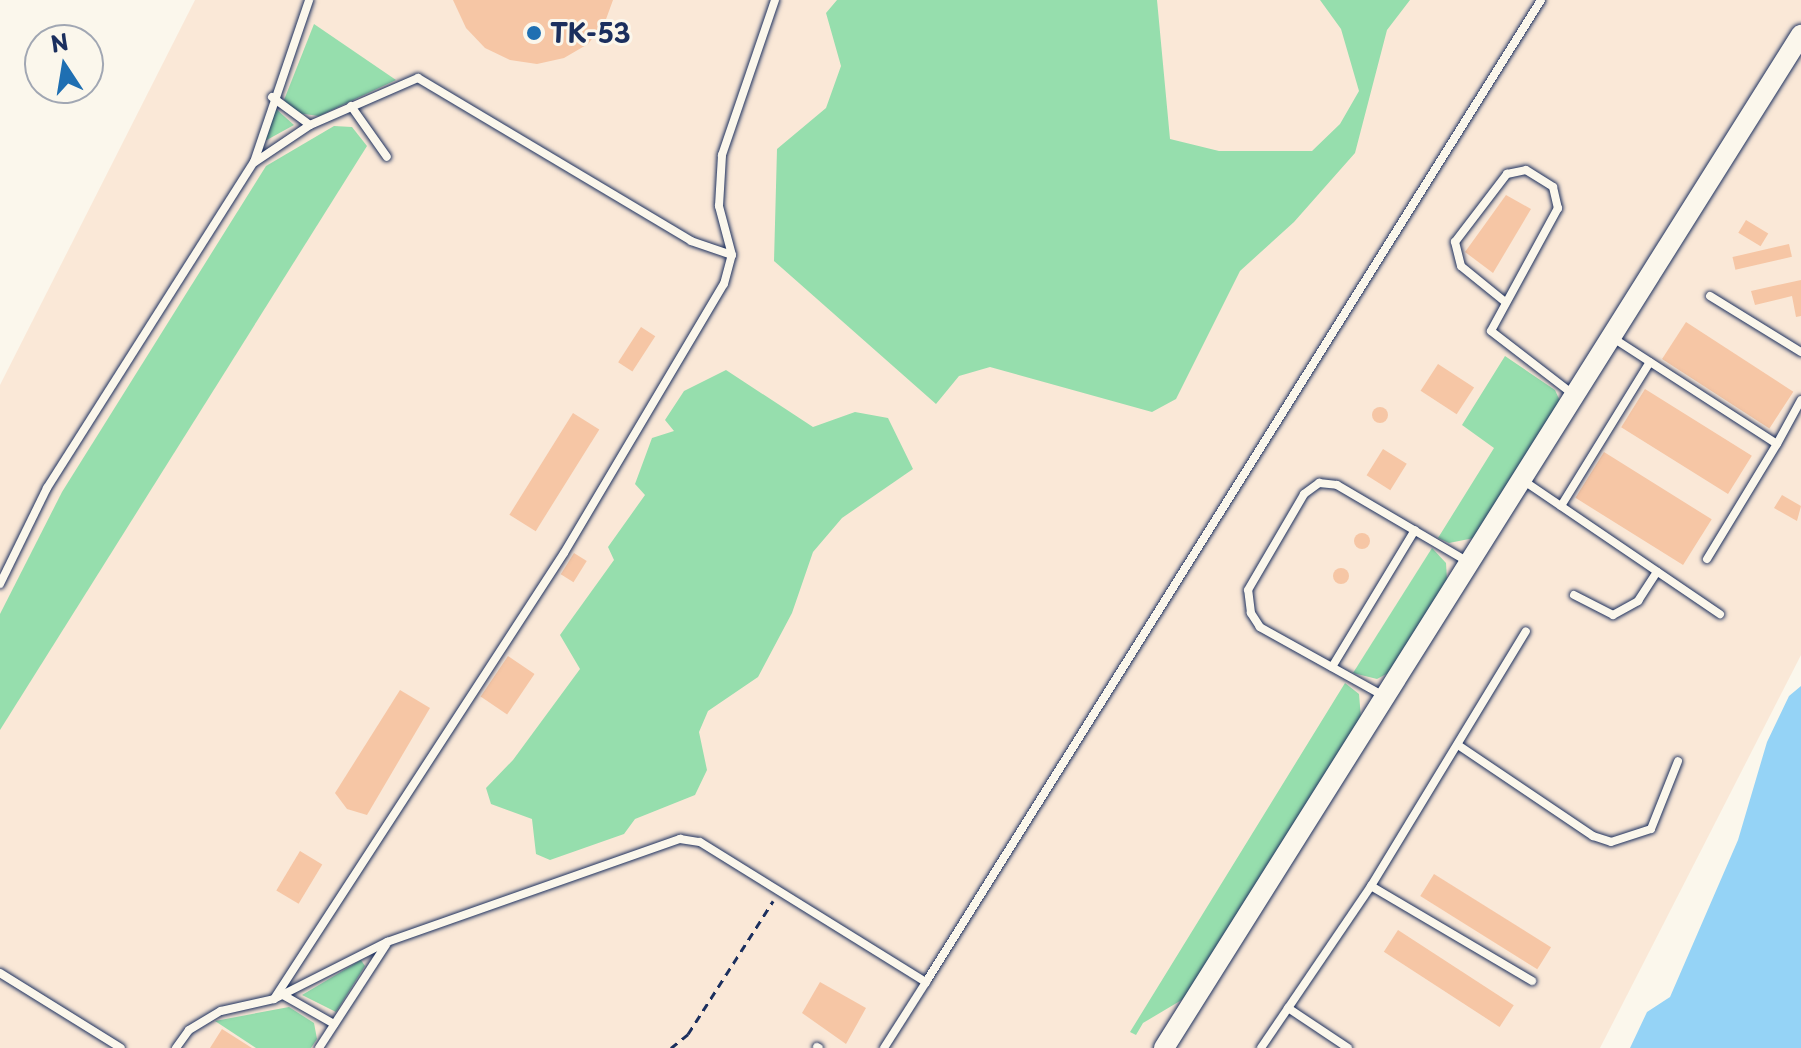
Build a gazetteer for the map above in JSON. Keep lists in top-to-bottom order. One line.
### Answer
{"places":["TK-53"],"north":"top"}
